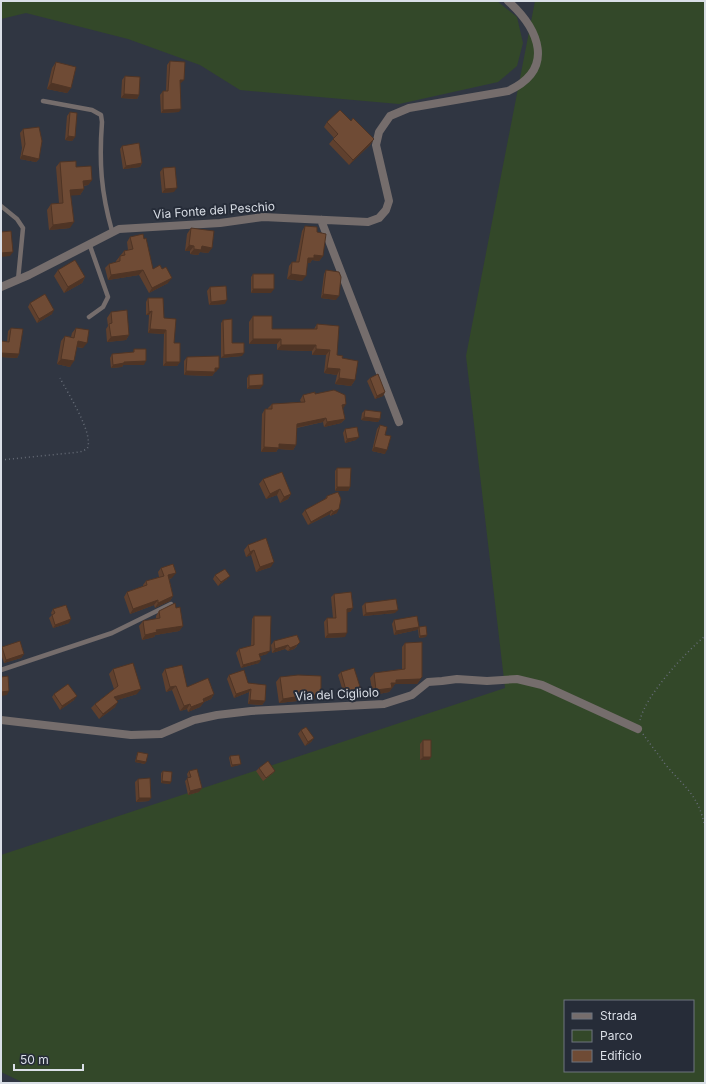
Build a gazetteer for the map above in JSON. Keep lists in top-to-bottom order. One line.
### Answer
{"streets":{"street":["Via Fonte del Peschio","Via del Cigliolo"]},"legend":["Strada","Parco","Edificio"],"scale_bar":"50 m"}
